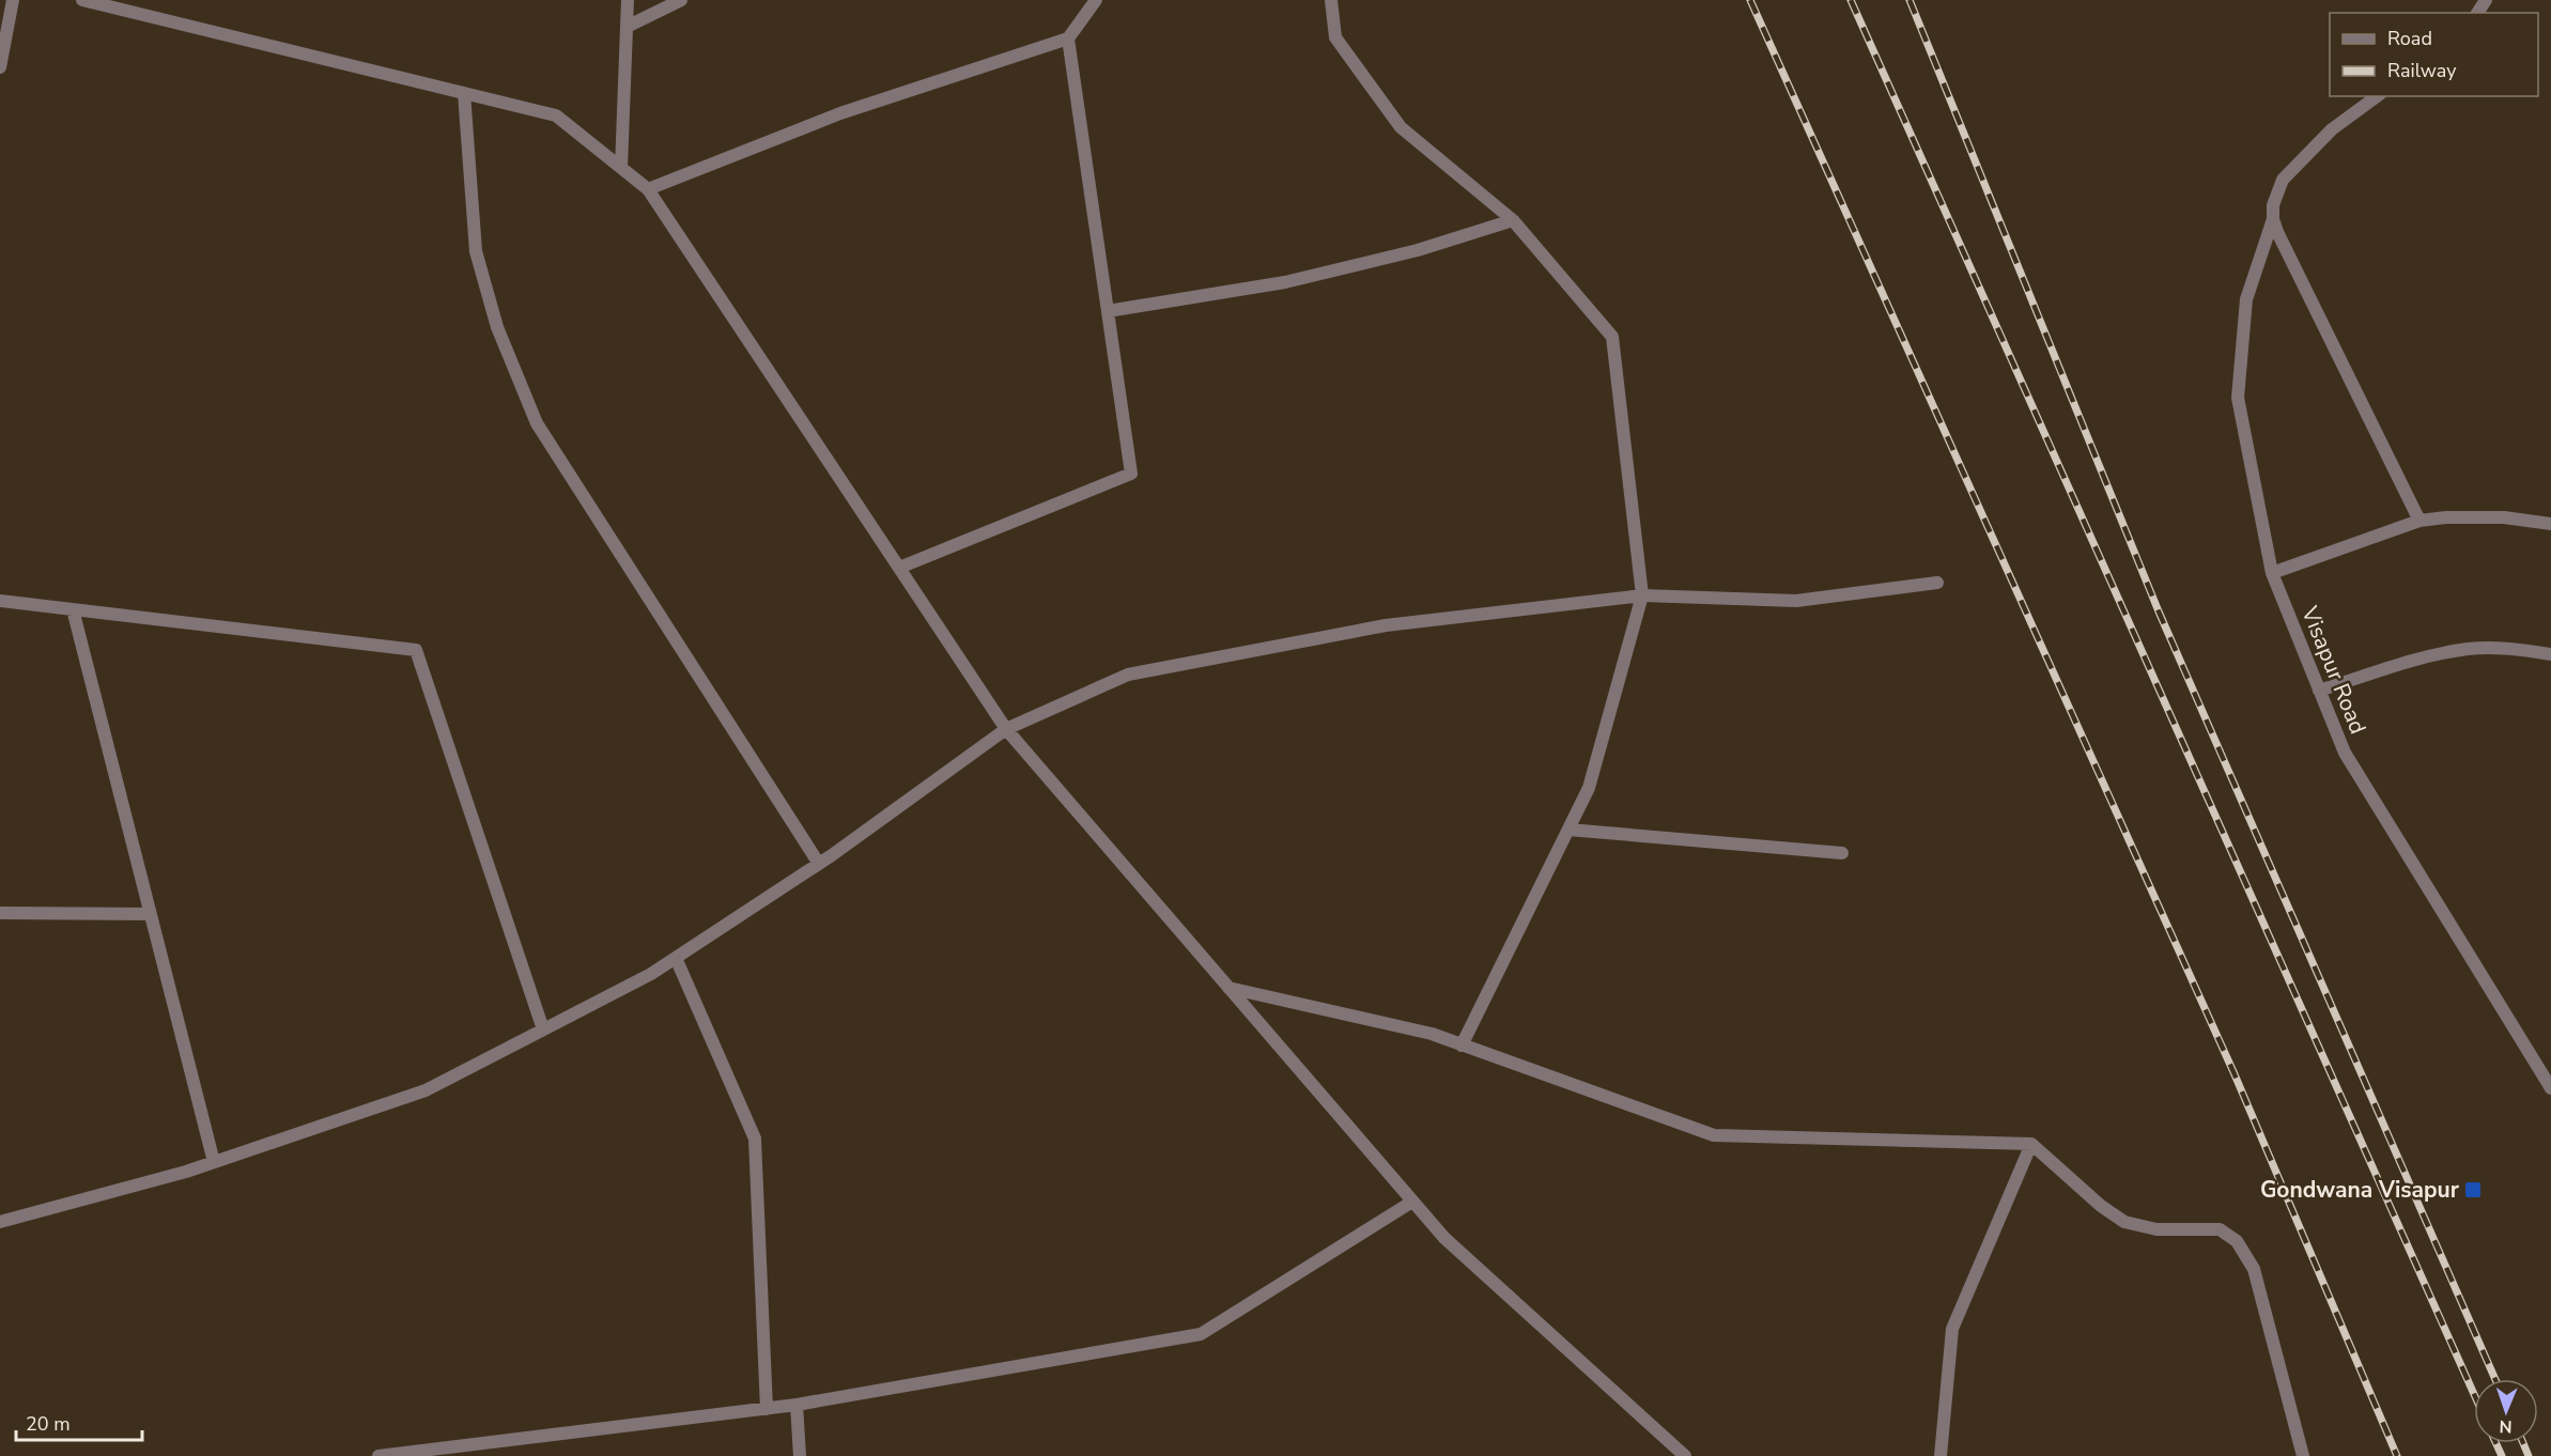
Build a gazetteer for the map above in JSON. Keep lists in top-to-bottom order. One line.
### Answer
{"streets":{"street":["Visapur Road"]},"places":{"transit":["Gondwana Visapur"]},"legend":["Road","Railway"],"scale_bar":"20 m","north":"bottom"}
